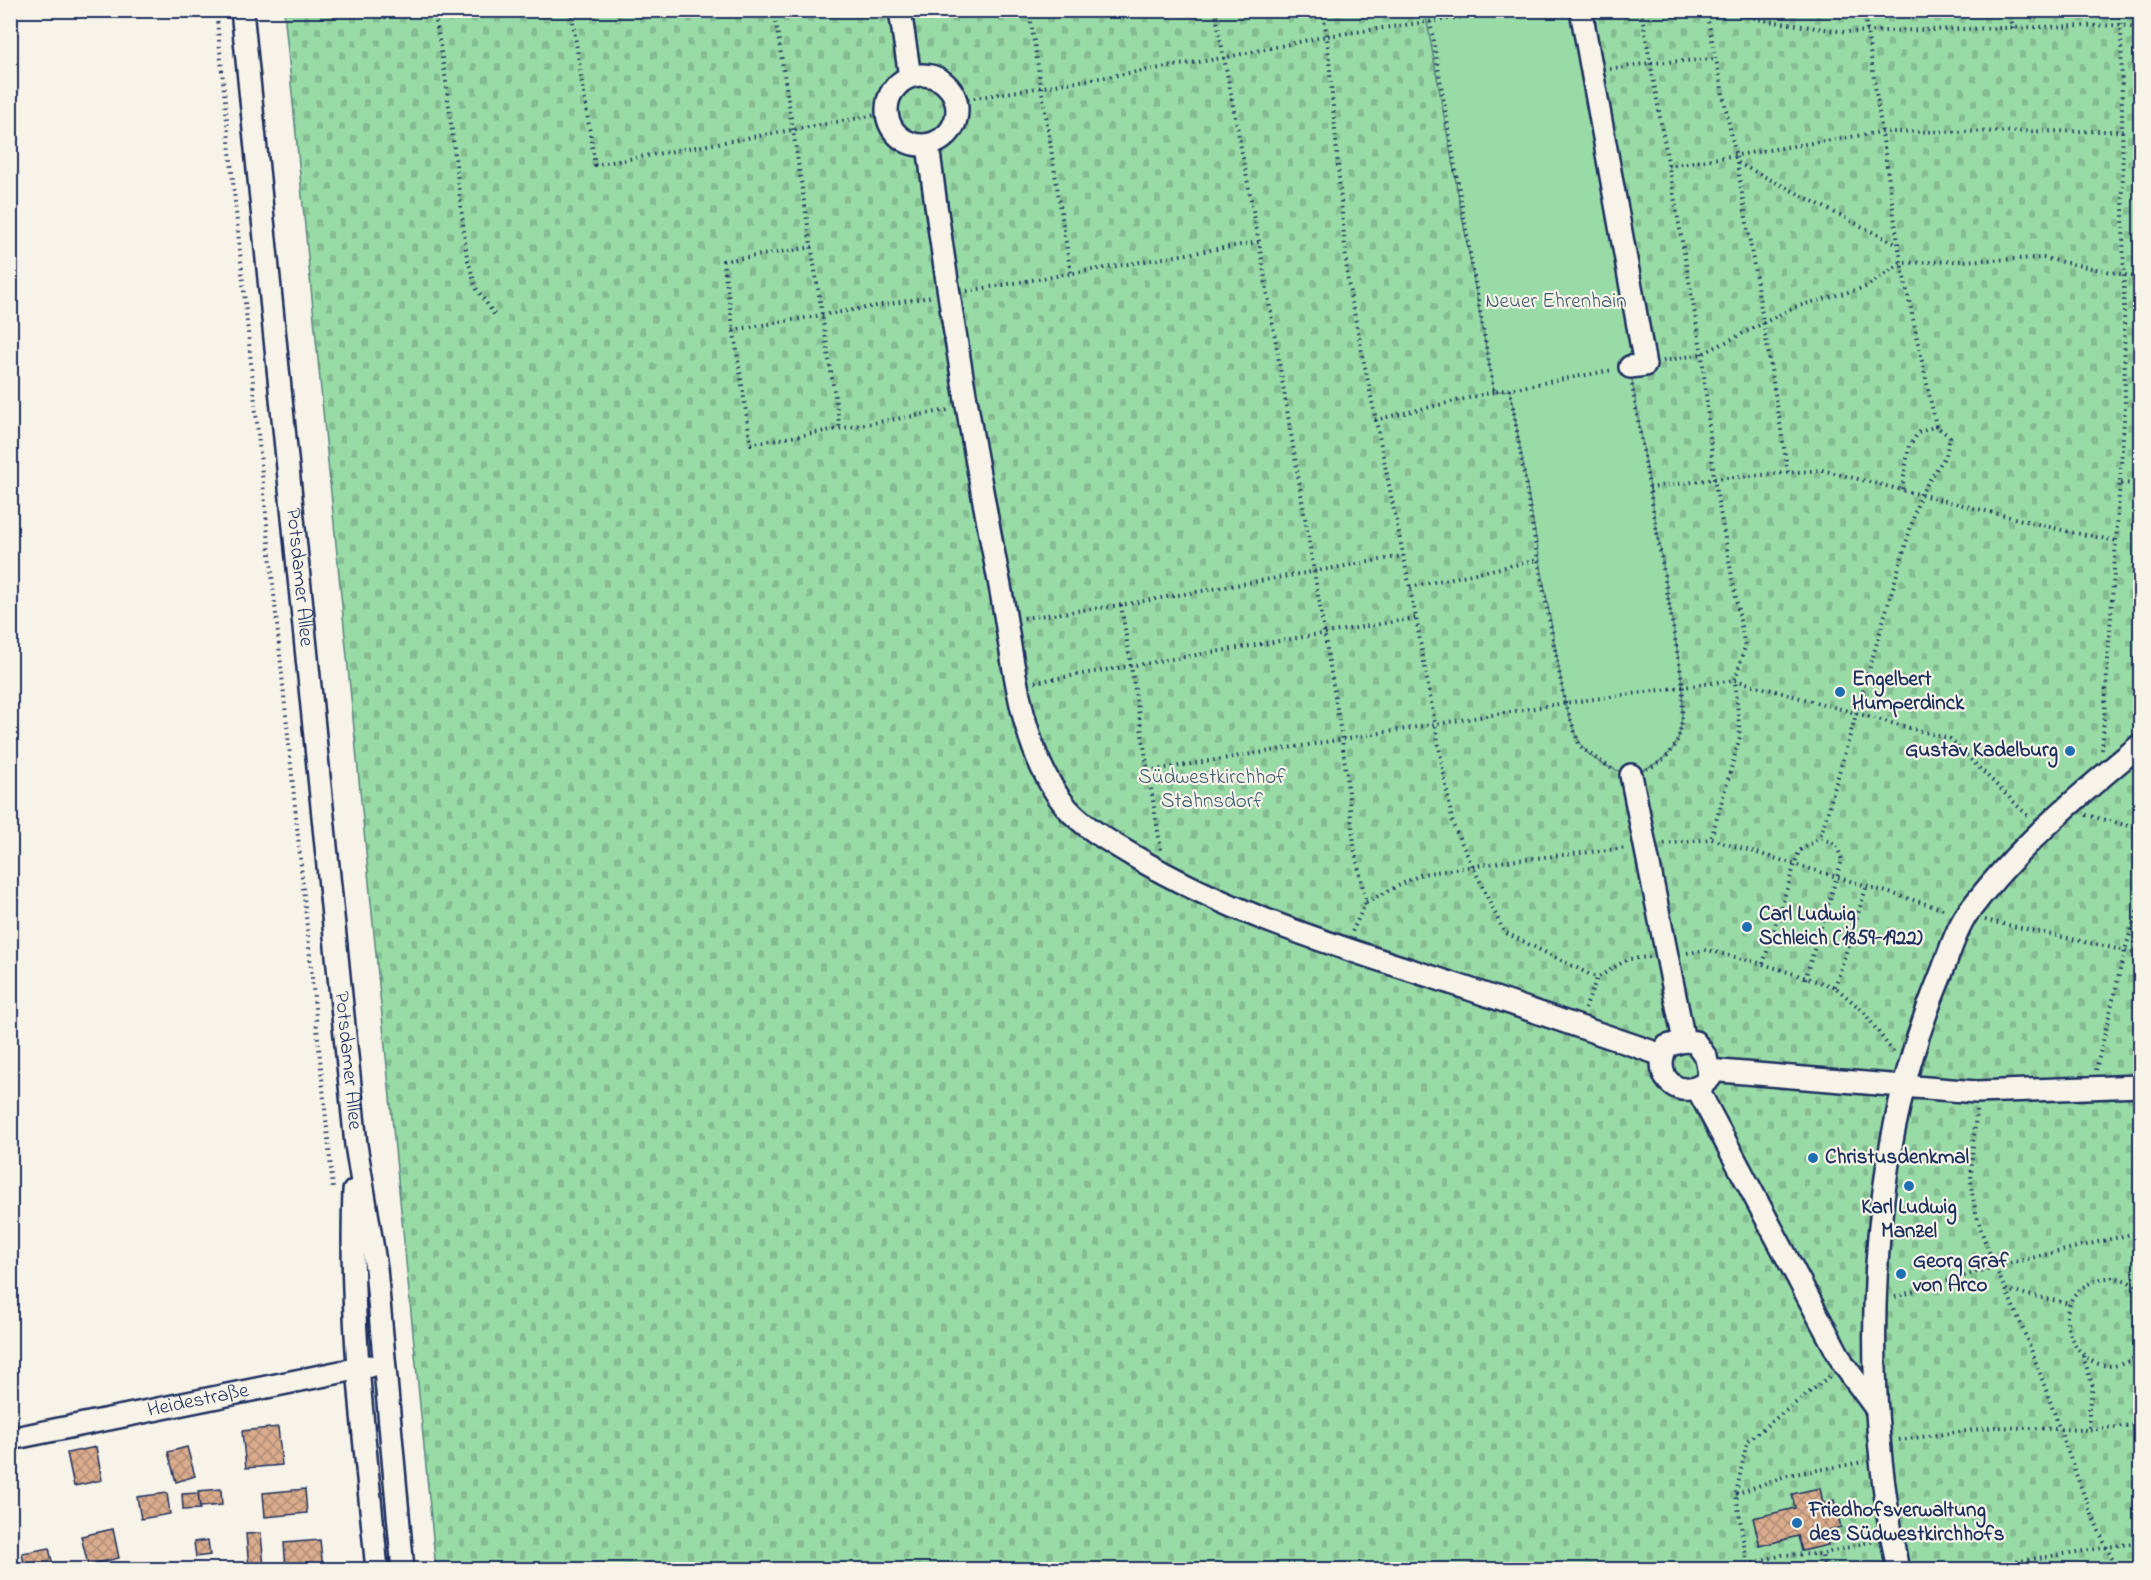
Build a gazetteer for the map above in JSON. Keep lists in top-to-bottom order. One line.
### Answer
{"streets":{"street":["Potsdamer Allee","Heidestraße"]},"crossings":[["Potsdamer Allee","Heidestraße"]],"parks":["Neuer Ehrenhain","Südwestkirchhof Stahnsdorf"],"places":["Engelbert Humperdinck","Gustav Kadelburg","Carl Ludwig Schleich (1859-1922)","Christusdenkmal","Karl Ludwig Manzel","Georg Graf von Arco","Friedhofsverwaltung des Südwestkirchhofs"]}
